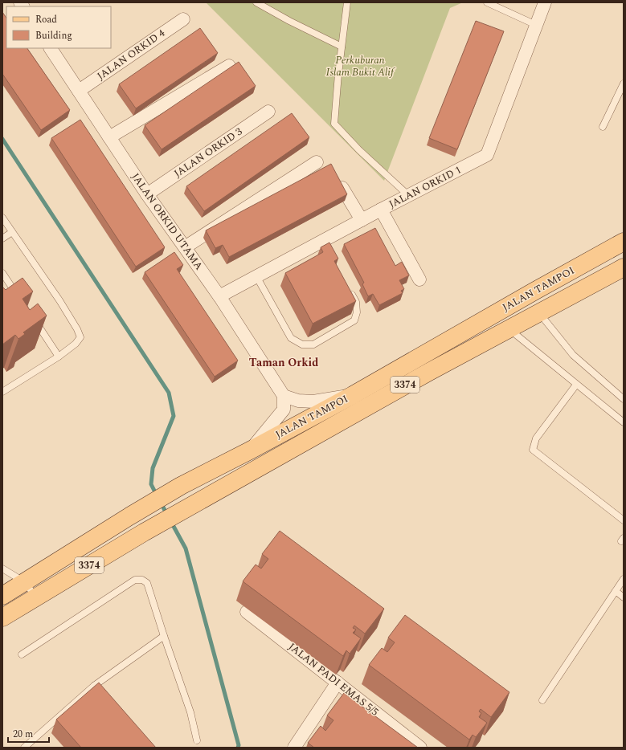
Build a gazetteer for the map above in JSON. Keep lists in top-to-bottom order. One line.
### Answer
{"streets":{"main road":["JALAN TAMPOI","3374"],"street":["JALAN ORKID 4","JALAN ORKID 3","JALAN ORKID 1","JALAN ORKID UTAMA","JALAN PADI EMAS 5/5"]},"crossings":[["JALAN ORKID 4","JALAN ORKID UTAMA"],["JALAN ORKID 3","JALAN ORKID UTAMA"],["JALAN ORKID 1","JALAN ORKID UTAMA"]],"districts":["Taman Orkid"],"parks":["Perkuburan Islam Bukit Alif"],"legend":["Road","Building"],"scale_bar":"20 m"}
